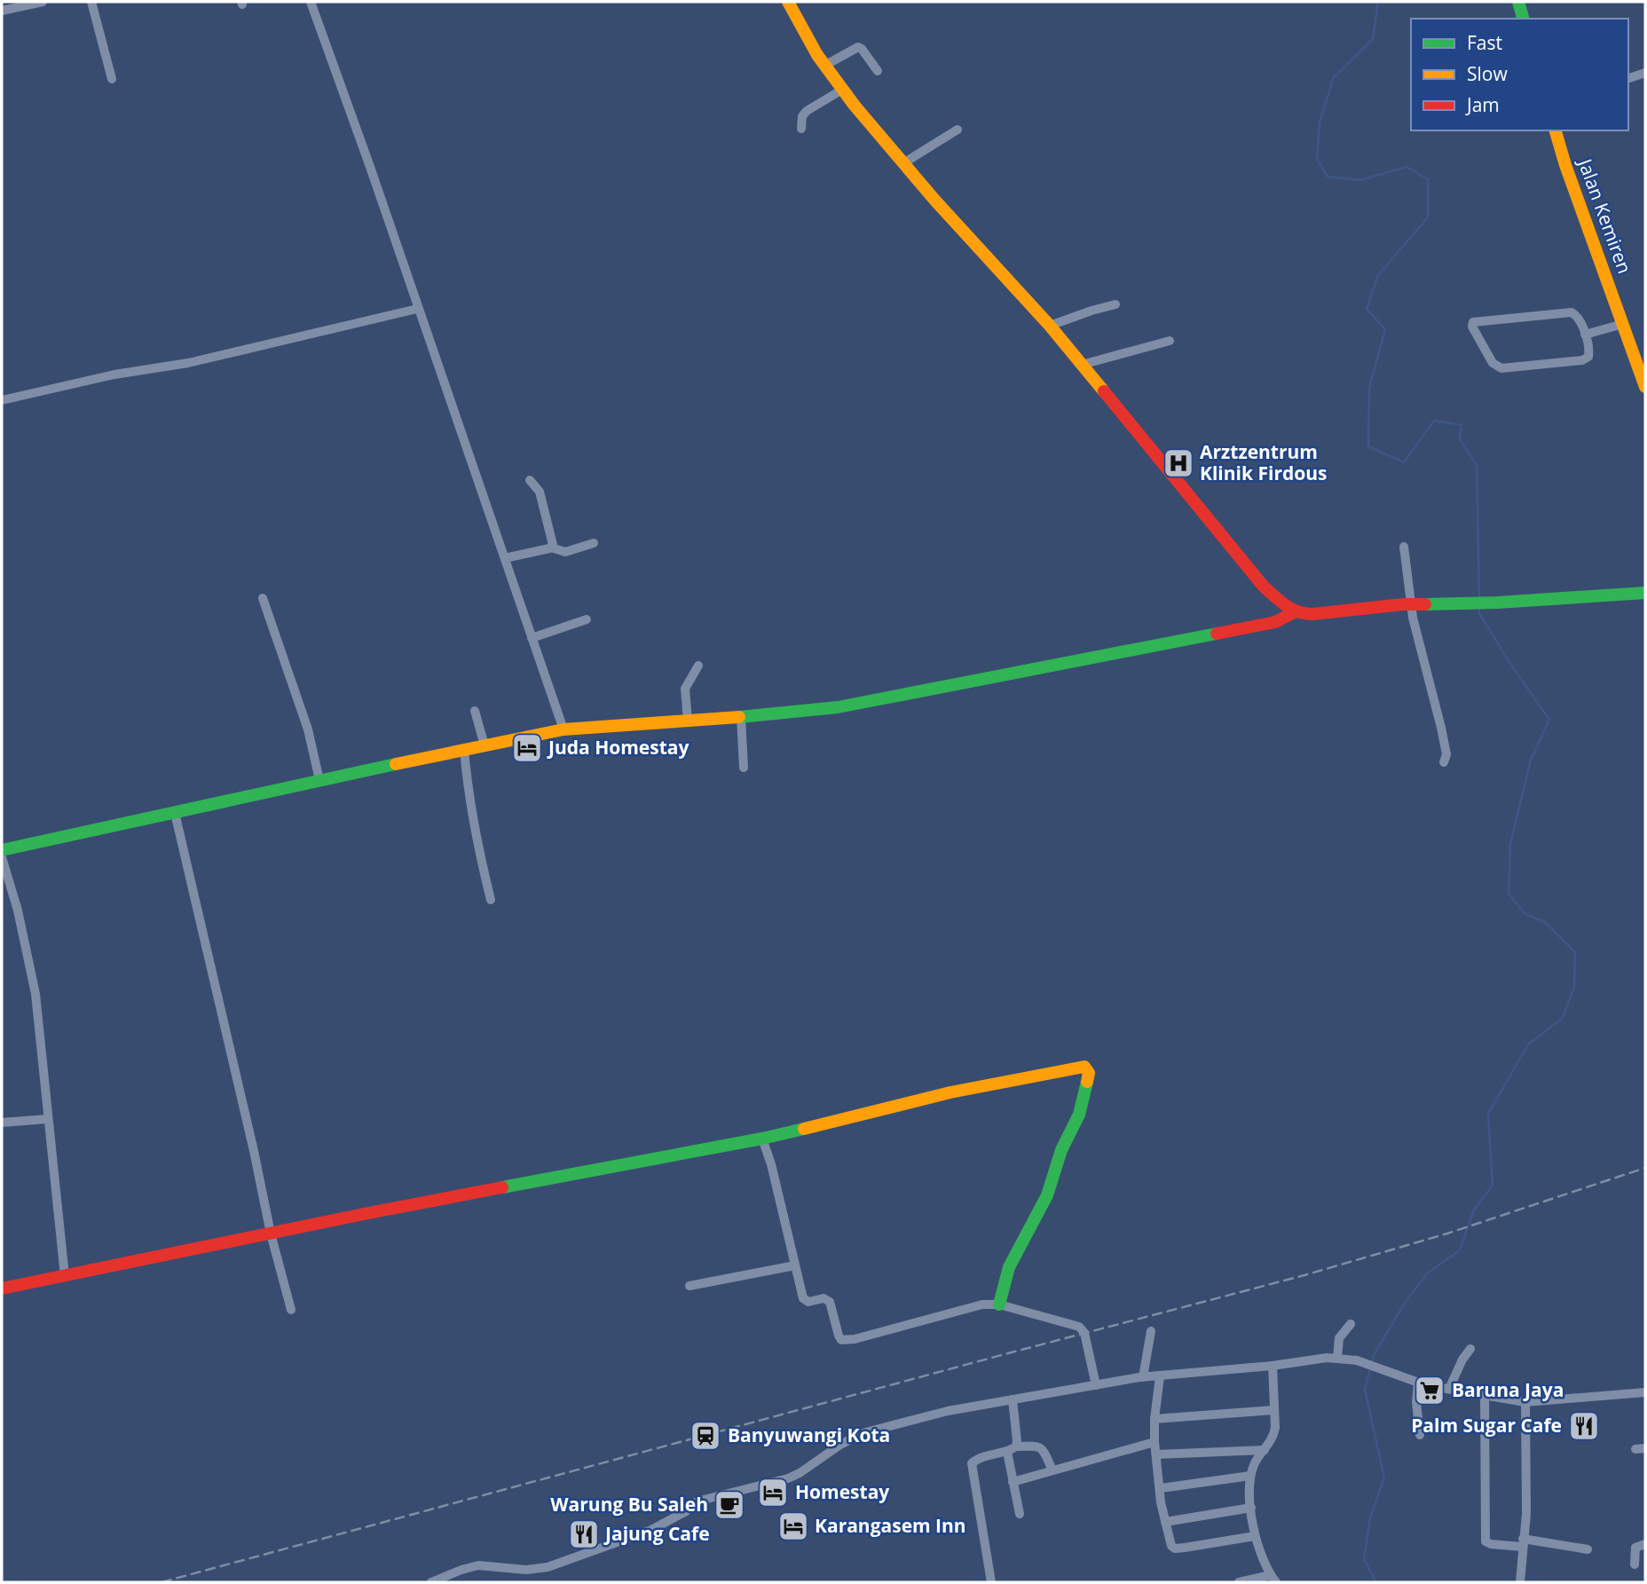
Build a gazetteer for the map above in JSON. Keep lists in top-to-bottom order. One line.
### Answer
{"streets":{"street":["Jalan Kemiren"]},"places":{"hospital":["Arztzentrum Klinik Firdous"],"hotel":["Juda Homestay","Homestay","Karangasem Inn"],"supermarket":["Baruna Jaya"],"restaurant":["Palm Sugar Cafe","Jajung Cafe"],"station":["Banyuwangi Kota"],"cafe":["Warung Bu Saleh"]},"legend":["Fast","Slow","Jam"]}
